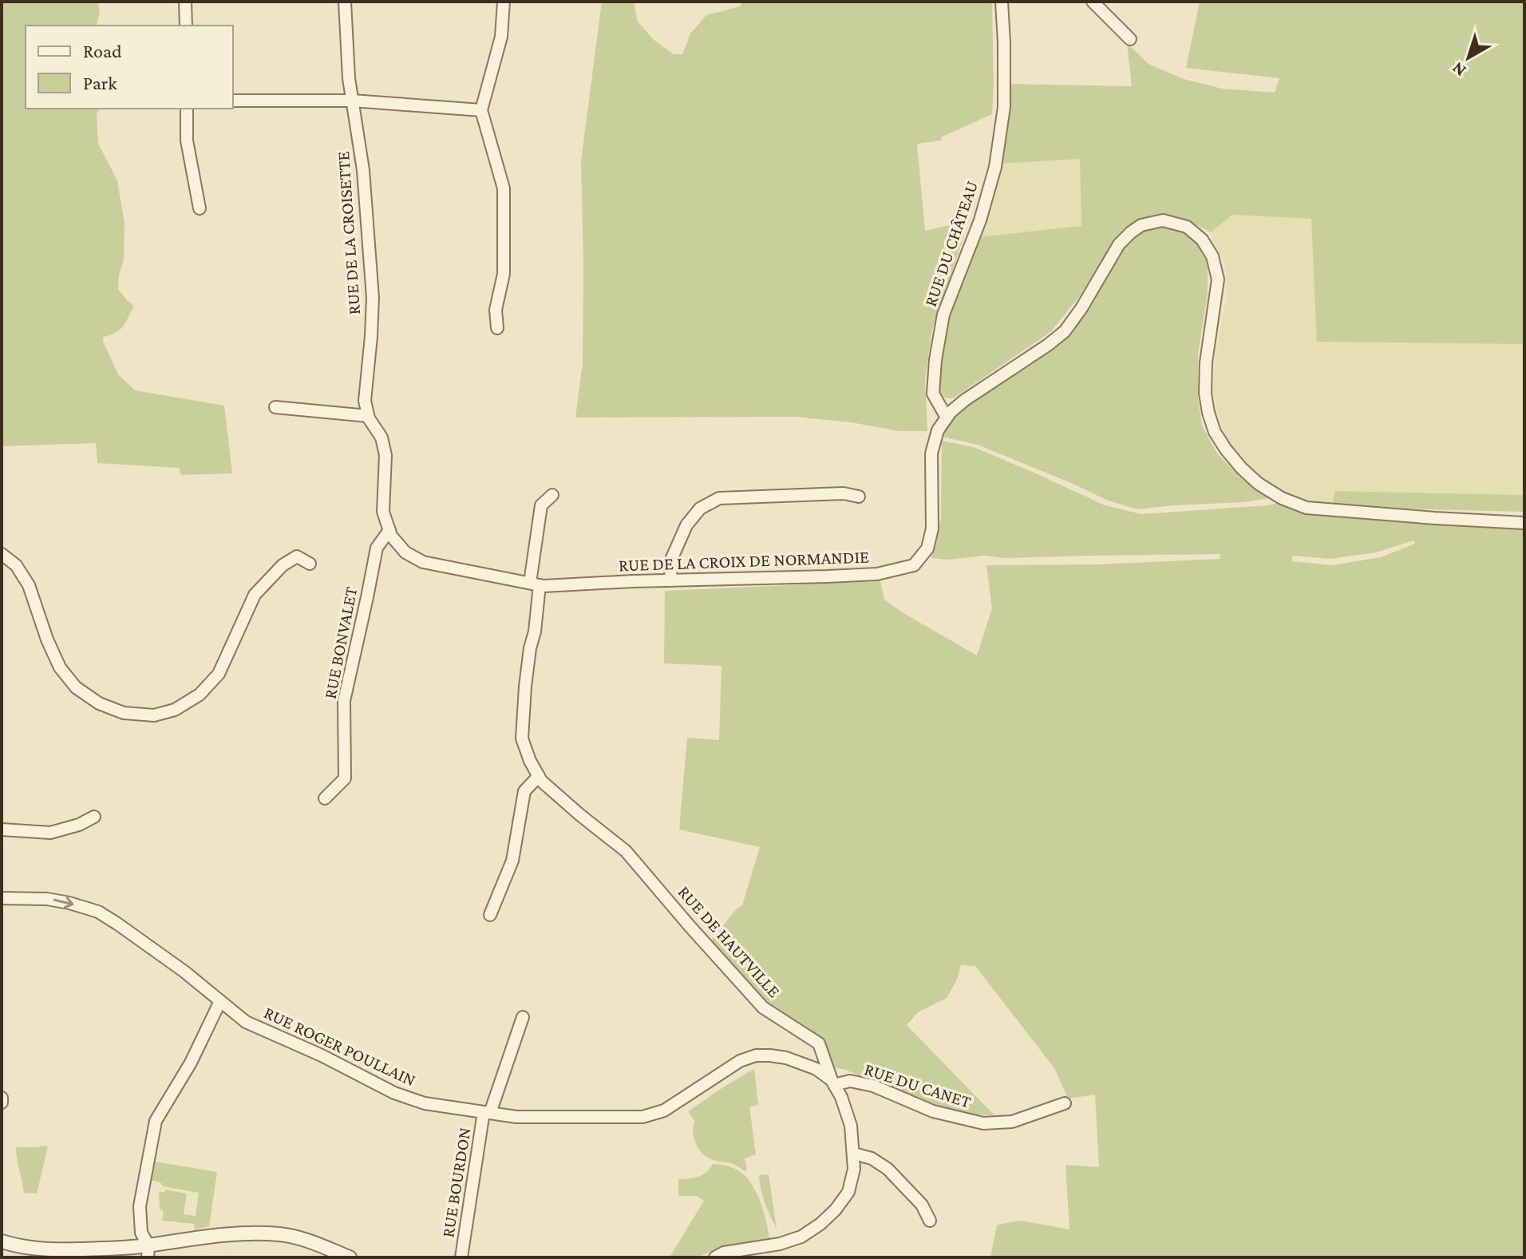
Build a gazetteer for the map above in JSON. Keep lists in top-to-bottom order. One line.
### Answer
{"streets":{"street":["RUE DE LA CROISETTE","RUE DU CHÂTEAU","RUE DE LA CROIX DE NORMANDIE","RUE BONVALET","RUE DE HAUTVILLE","RUE ROGER POULLAIN","RUE DU CANET","RUE BOURDON"]},"crossings":[["RUE DE LA CROISETTE","RUE DE LA CROIX DE NORMANDIE"],["RUE DE LA CROISETTE","RUE BONVALET"],["RUE DE LA CROISETTE","RUE DE HAUTVILLE"],["RUE DU CHÂTEAU","RUE DE LA CROIX DE NORMANDIE"],["RUE DE LA CROIX DE NORMANDIE","RUE DE HAUTVILLE"],["RUE DE HAUTVILLE","RUE ROGER POULLAIN"],["RUE DE HAUTVILLE","RUE DU CANET"],["RUE ROGER POULLAIN","RUE DU CANET"],["RUE ROGER POULLAIN","RUE BOURDON"]],"legend":["Road","Park"],"north":"bottom left"}
